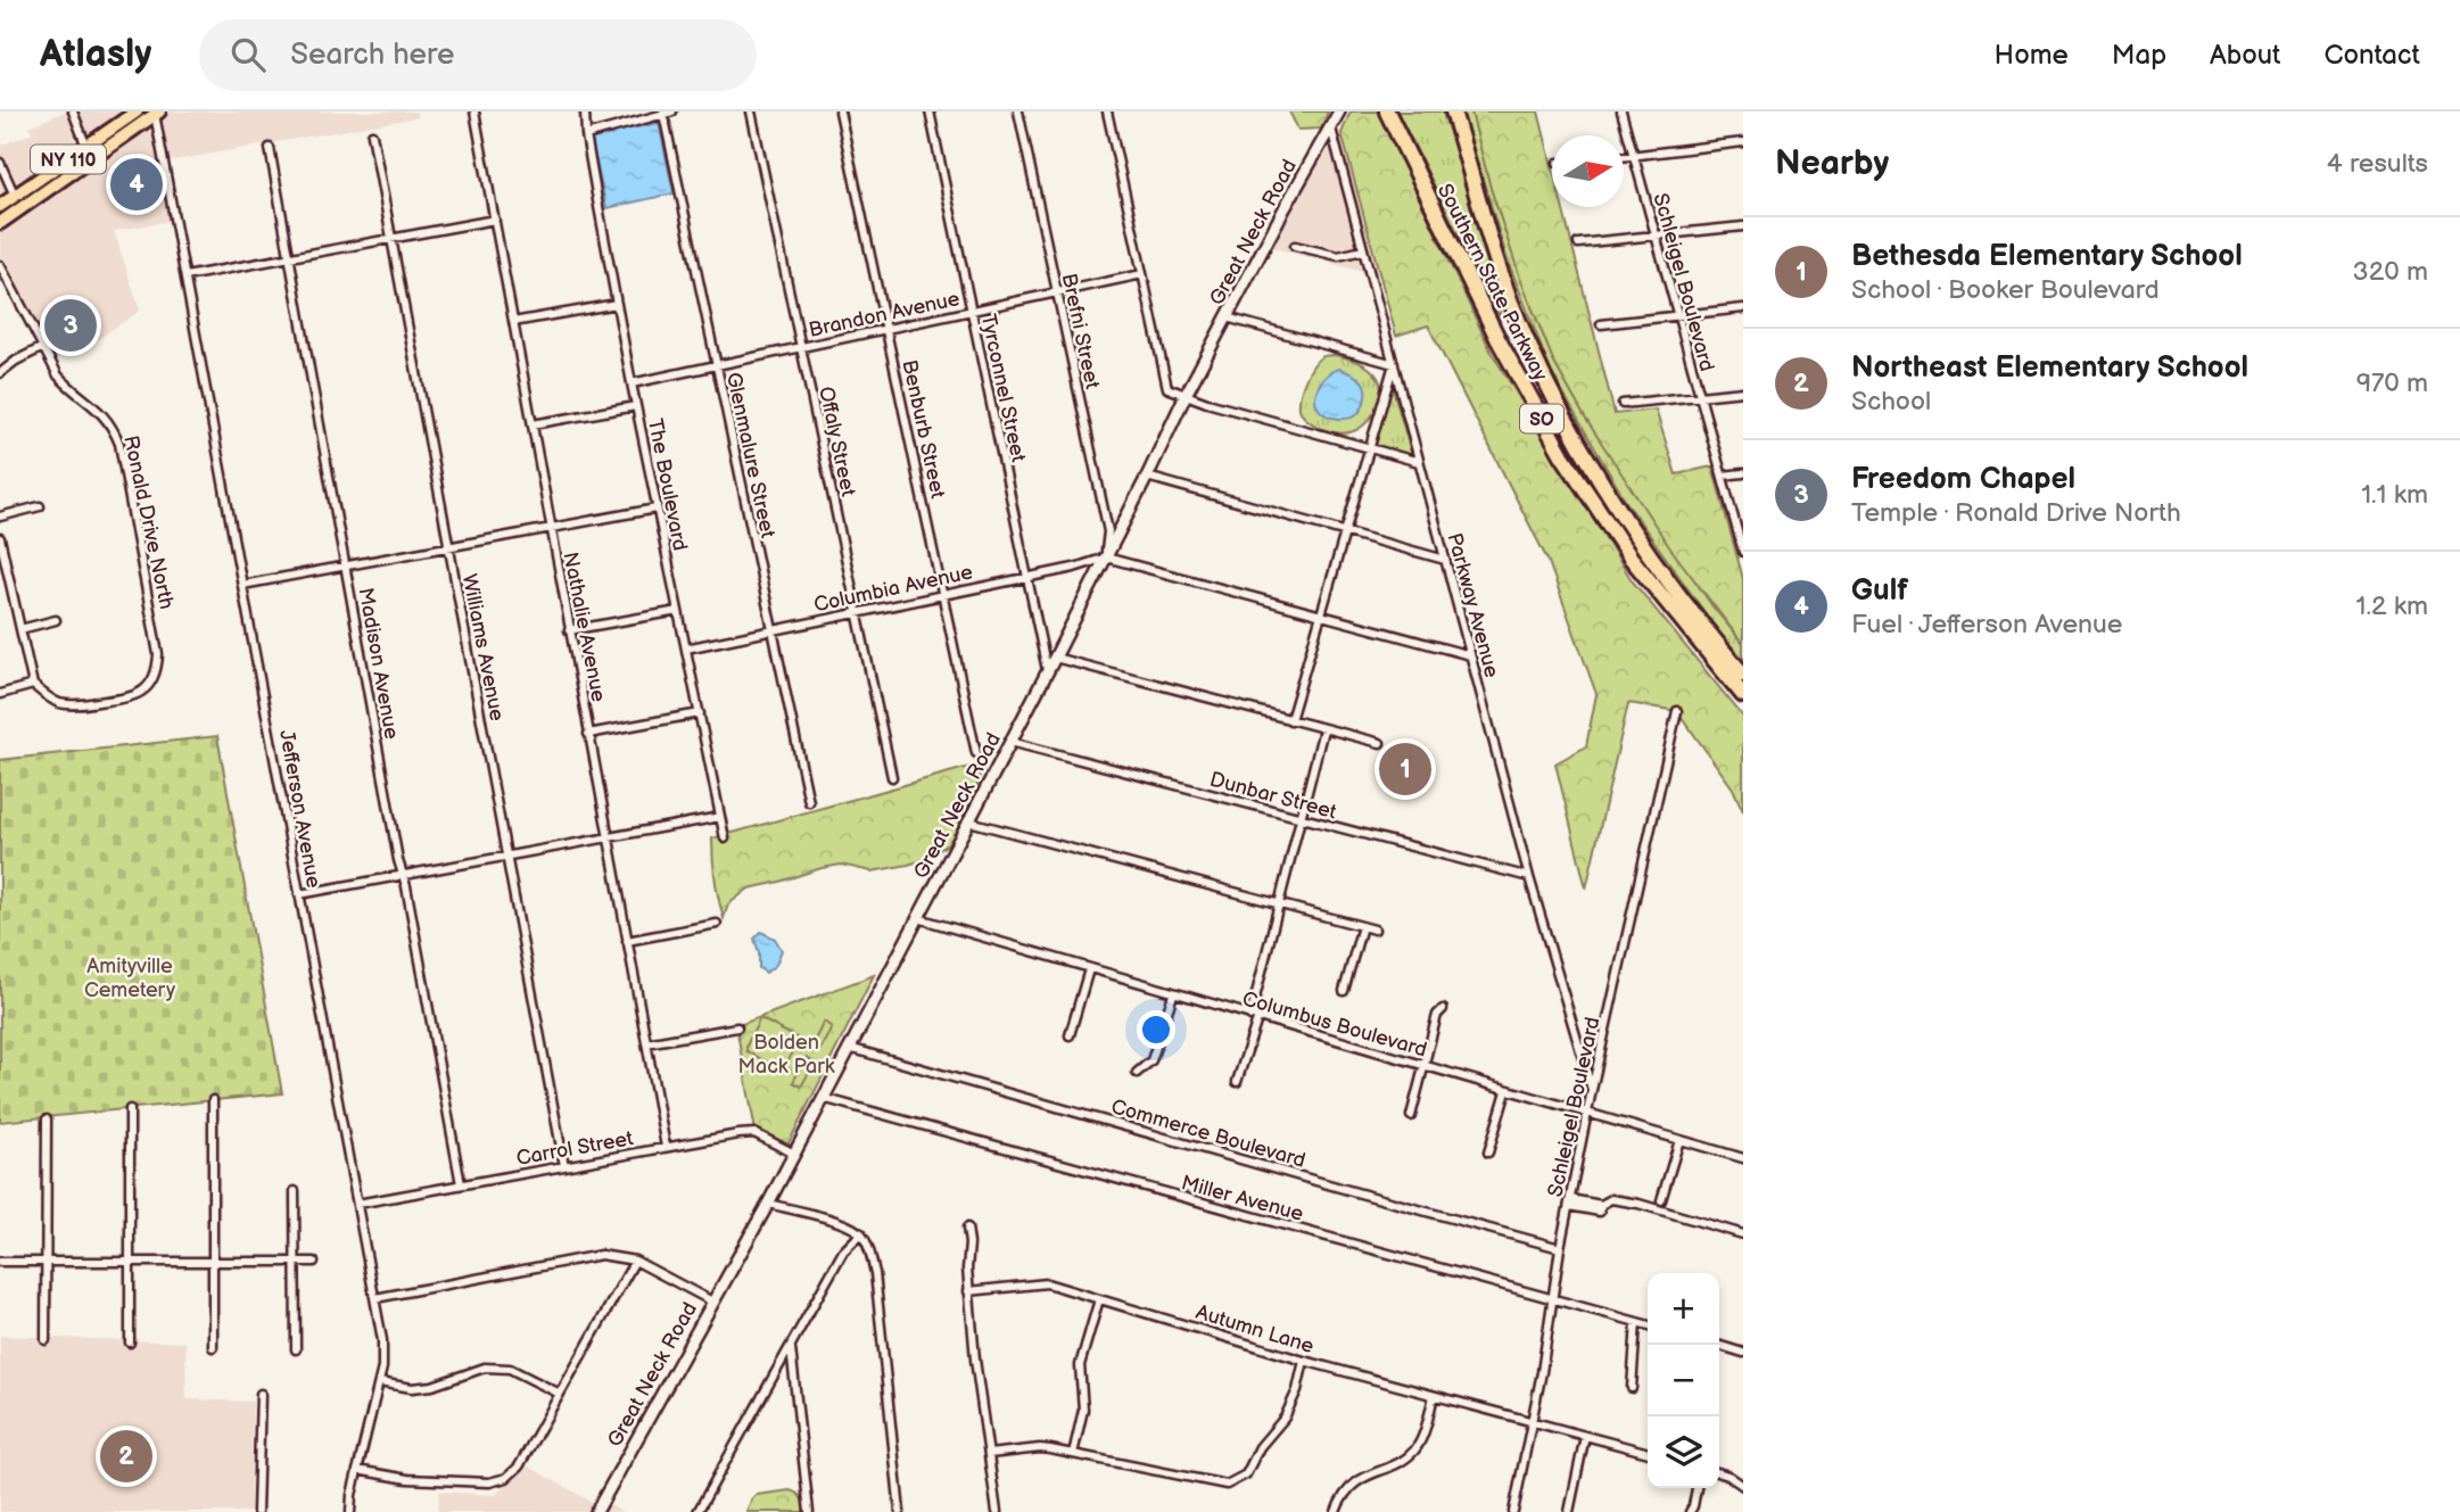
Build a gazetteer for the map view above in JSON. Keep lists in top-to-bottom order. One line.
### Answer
{"streets":{"highway":["Southern State Parkway","SO"],"main road":["NY 110","Great Neck Road"],"street":["Schleigel Boulevard","Brandon Avenue","Brefni Street","Tyrconnel Street","Benburb Street","Offaly Street","Glenmalure Street","The Boulevard","Ronald Drive North","Columbia Avenue","Parkway Avenue","Nathalie Avenue","Williams Avenue","Madison Avenue","Dunbar Street","Jefferson Avenue","Columbus Boulevard","Commerce Boulevard","Carrol Street","Miller Avenue","Autumn Lane"]},"crossings":[["NY 110","Jefferson Avenue"],["Great Neck Road","Brefni Street"],["Great Neck Road","Tyrconnel Street"],["Great Neck Road","Columbia Avenue"],["Great Neck Road","Parkway Avenue"],["Great Neck Road","Dunbar Street"],["Great Neck Road","Columbus Boulevard"],["Great Neck Road","Commerce Boulevard"],["Great Neck Road","Carrol Street"],["Great Neck Road","Miller Avenue"],["Schleigel Boulevard","Parkway Avenue"],["Schleigel Boulevard","Columbus Boulevard"],["Schleigel Boulevard","Commerce Boulevard"],["Schleigel Boulevard","Miller Avenue"],["Schleigel Boulevard","Autumn Lane"],["Brandon Avenue","Brefni Street"],["Brandon Avenue","Tyrconnel Street"],["Brandon Avenue","Benburb Street"],["Brandon Avenue","Offaly Street"],["Brandon Avenue","Glenmalure Street"],["Brandon Avenue","The Boulevard"],["Brefni Street","Columbia Avenue"],["Tyrconnel Street","Columbia Avenue"],["Benburb Street","Columbia Avenue"],["Offaly Street","Columbia Avenue"],["Glenmalure Street","Columbia Avenue"],["The Boulevard","Columbia Avenue"],["Parkway Avenue","Dunbar Street"],["Nathalie Avenue","Carrol Street"],["Williams Avenue","Carrol Street"],["Madison Avenue","Carrol Street"],["Jefferson Avenue","Carrol Street"]],"parks":["Amityville Cemetery","Bolden Mack Park"],"north":"right","page":{"header":"Atlasly","search":"Search here","nav":["Home","Map","About","Contact"],"heading":["Nearby","4 results"],"pins":["4","3","1","2"],"list":[{"mark":"1","name":"Bethesda Elementary School","note":"School · Booker Boulevard","value":"320 m"},{"mark":"2","name":"Northeast Elementary School","note":"School","value":"970 m"},{"mark":"3","name":"Freedom Chapel","note":"Temple · Ronald Drive North","value":"1.1 km"},{"mark":"4","name":"Gulf","note":"Fuel · Jefferson Avenue","value":"1.2 km"}],"map_buttons":["+","−"]}}
